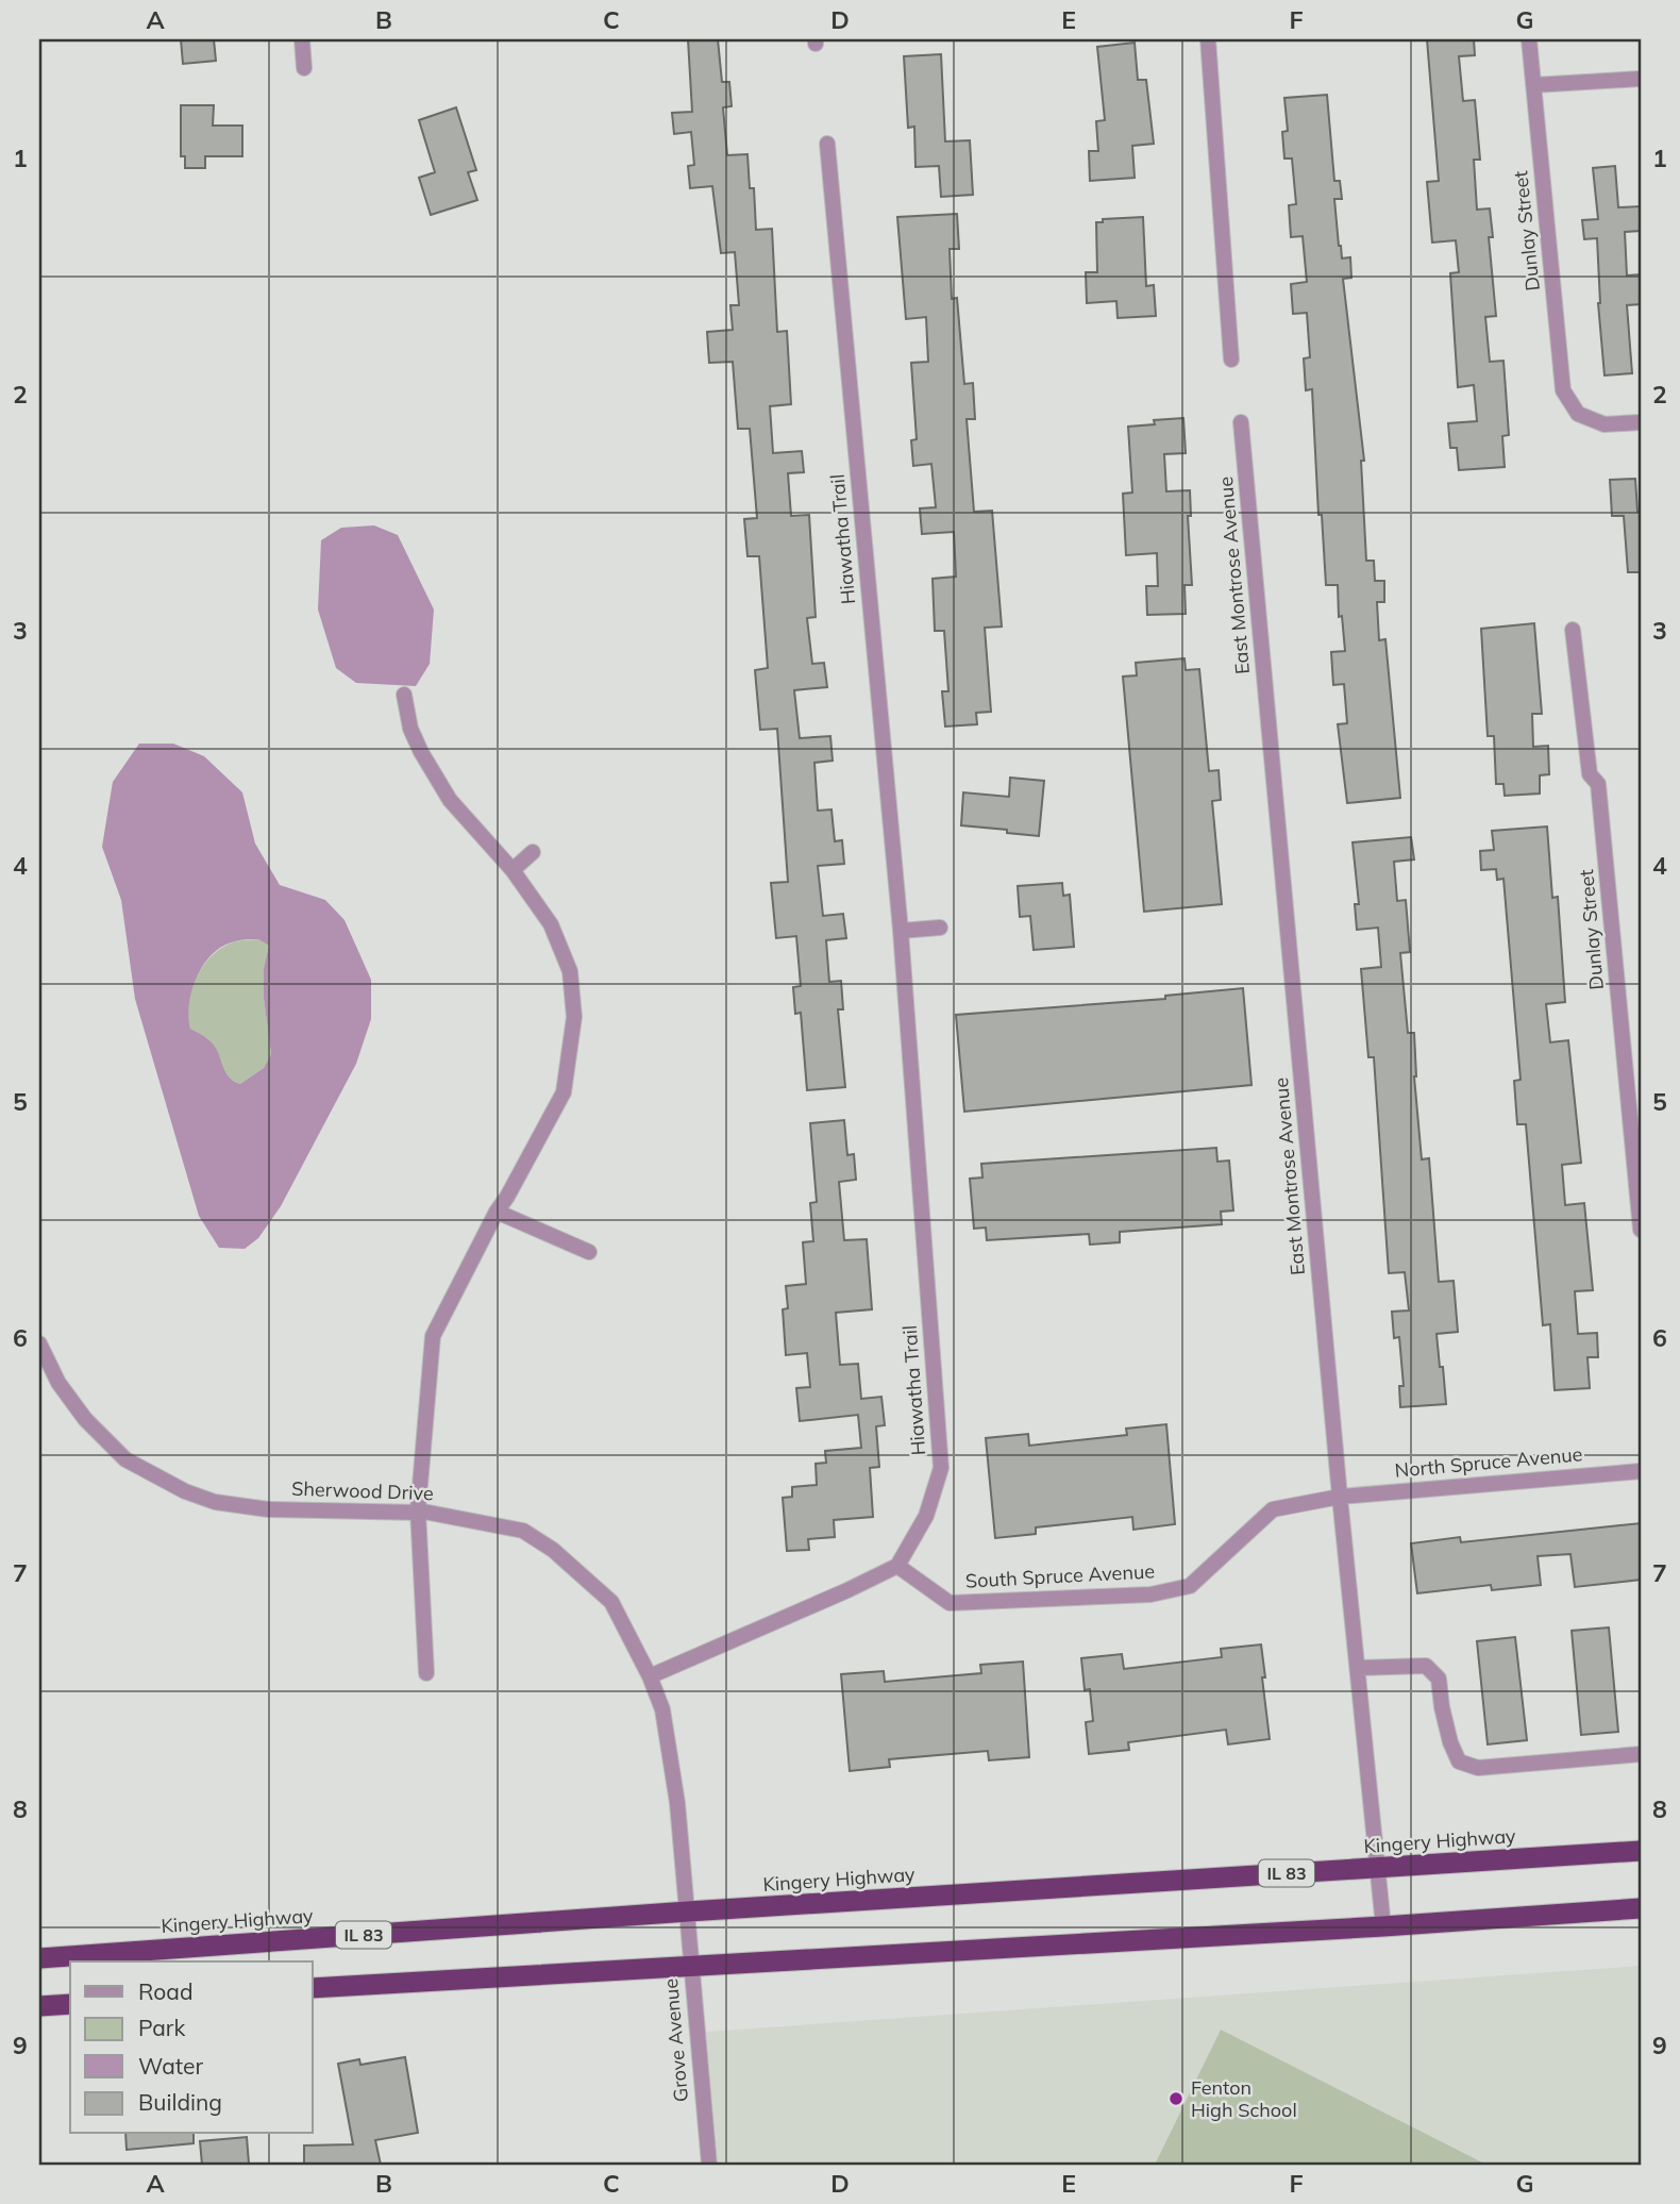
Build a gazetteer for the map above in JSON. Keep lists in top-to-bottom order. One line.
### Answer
{"streets":{"highway":["Kingery Highway","IL 83"],"street":["Dunlay Street","Hiawatha Trail","East Montrose Avenue","North Spruce Avenue","Sherwood Drive","South Spruce Avenue","Grove Avenue"]},"crossings":[["Hiawatha Trail","South Spruce Avenue"],["East Montrose Avenue","North Spruce Avenue"],["East Montrose Avenue","South Spruce Avenue"],["East Montrose Avenue","Kingery Highway"],["North Spruce Avenue","South Spruce Avenue"],["Sherwood Drive","Kingery Highway"],["Sherwood Drive","Grove Avenue"],["Kingery Highway","Grove Avenue"]],"places":["Fenton High School"],"legend":["Road","Park","Water","Building"],"grid":{"columns":["A","B","C","D","E","F","G"],"rows":["1","2","3","4","5","6","7","8","9"]}}
